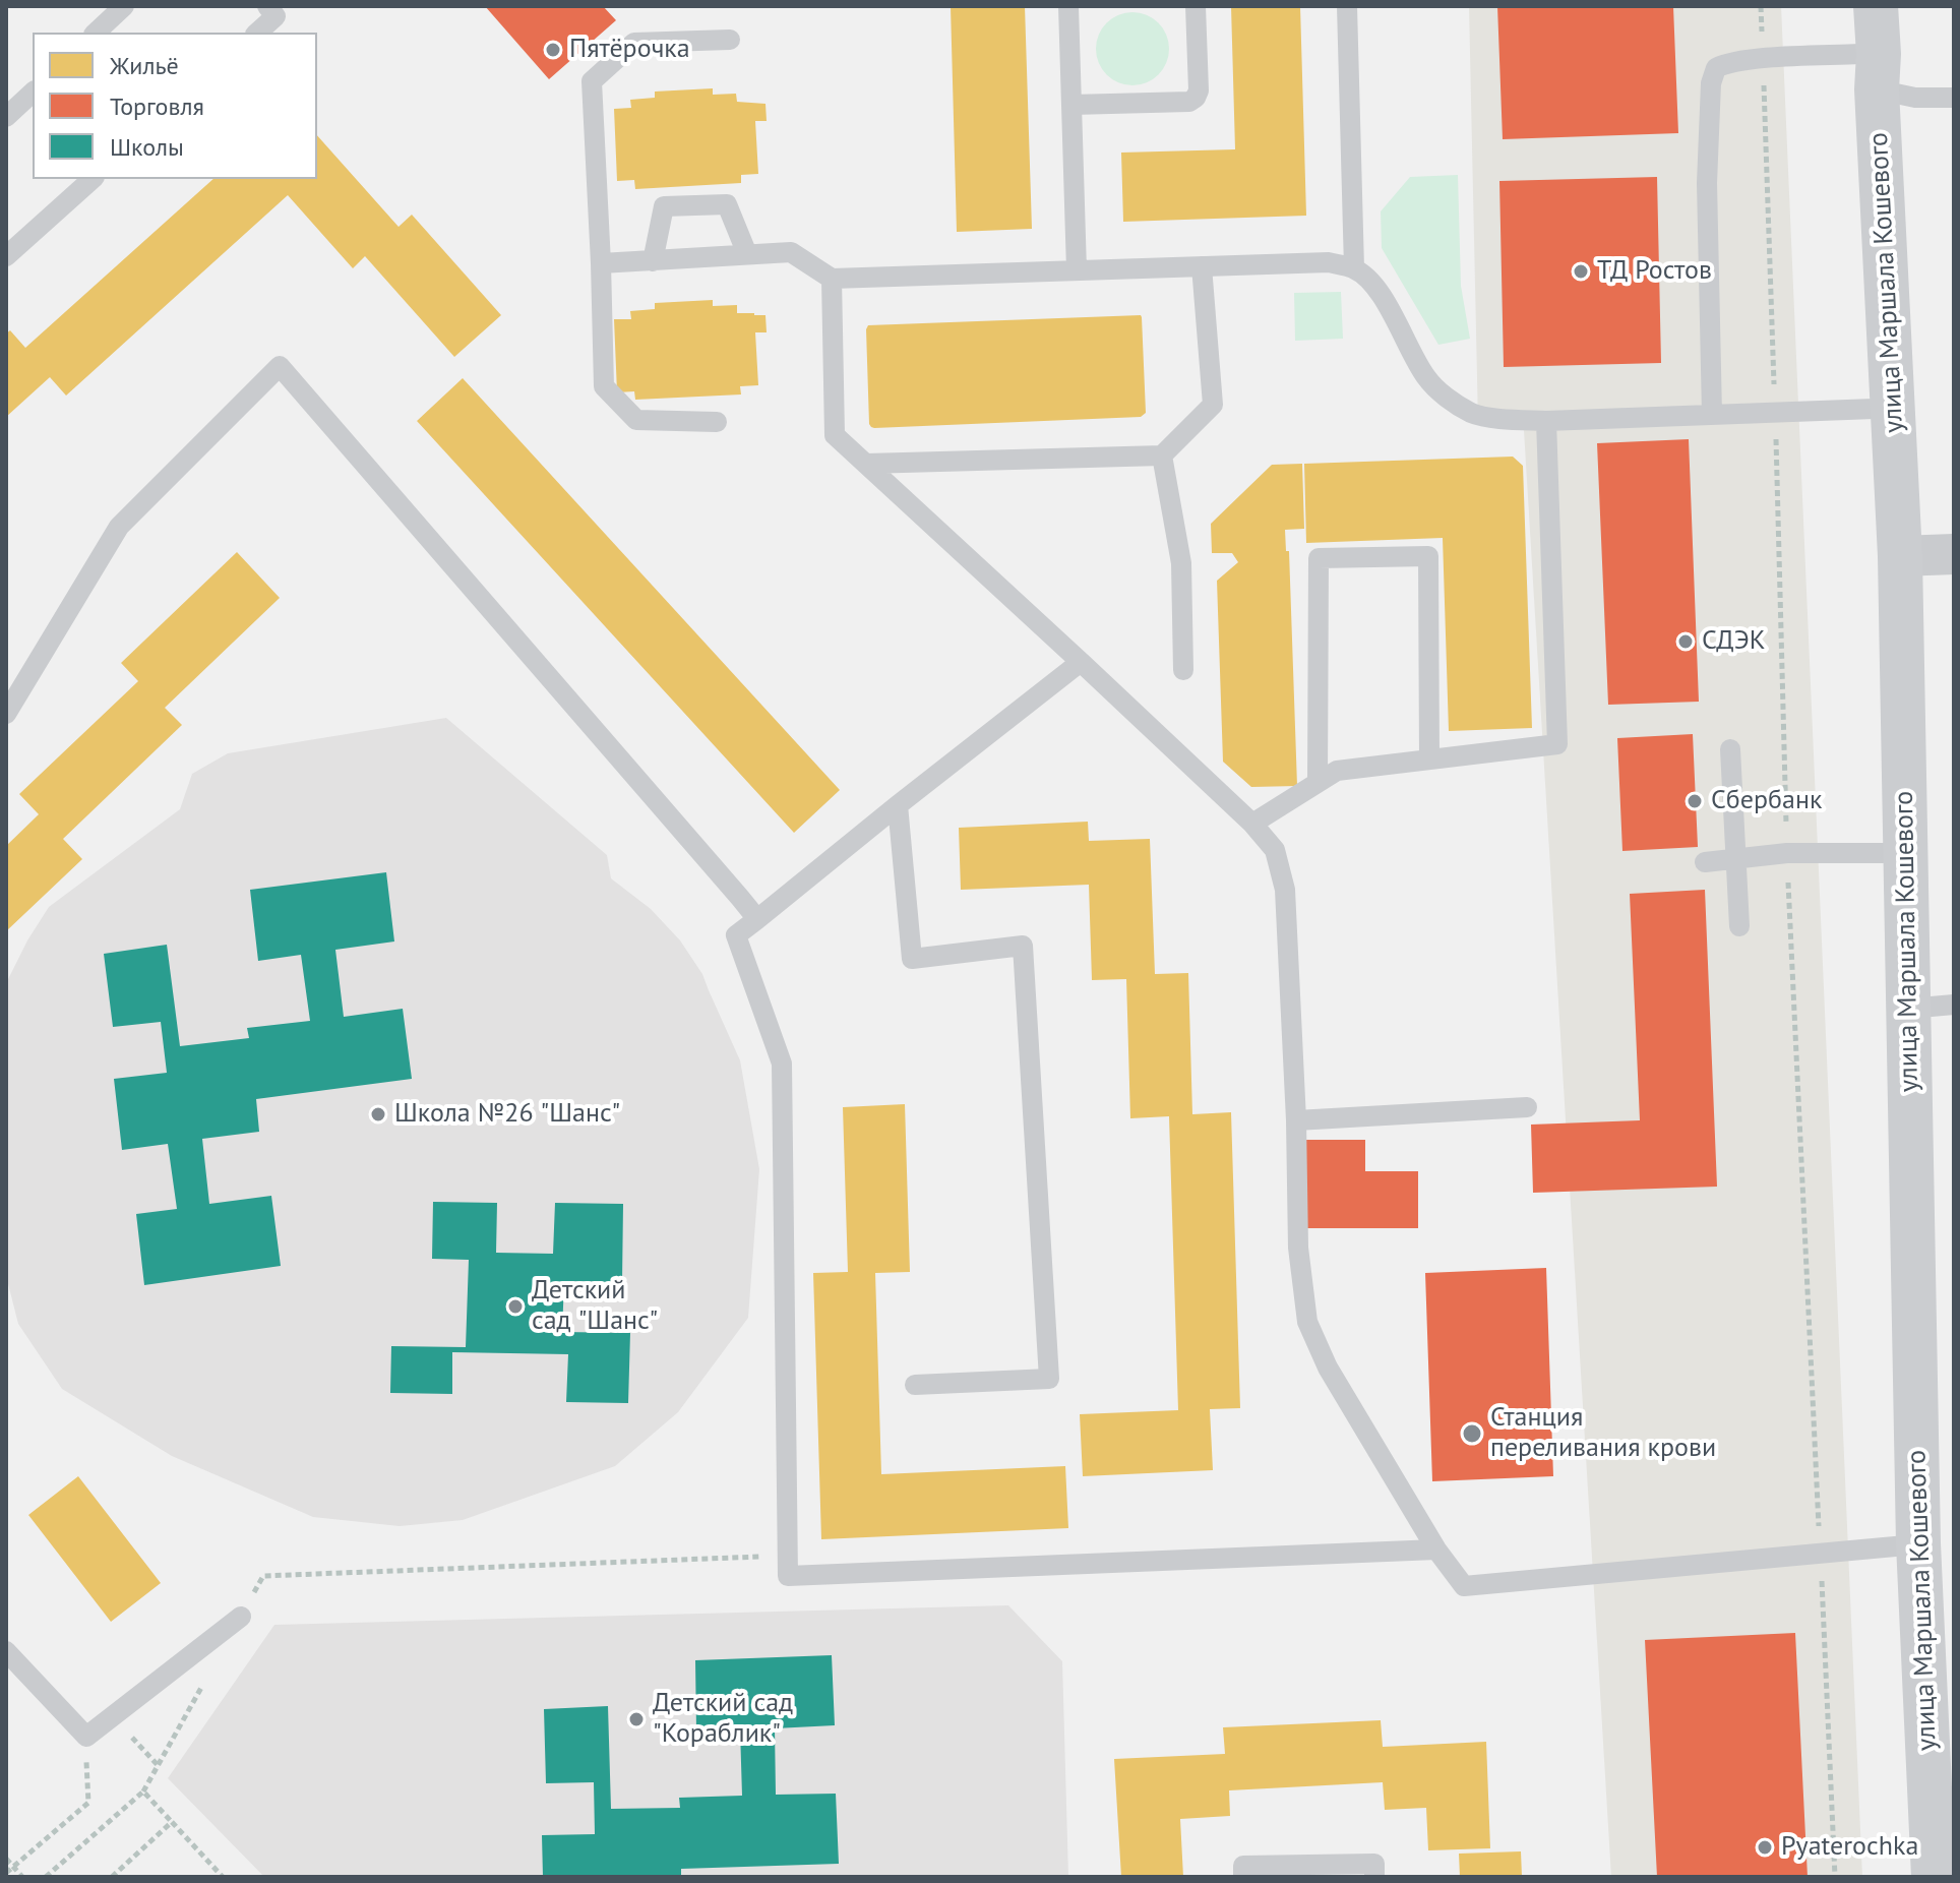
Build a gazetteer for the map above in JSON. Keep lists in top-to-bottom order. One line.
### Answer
{"streets":{"street":["улица Маршала Кошевого"]},"places":["Пятёрочка","ТД Ростов","СДЭК","Сбербанк","Школа №26 \"Шанс\"","Детский сад \"Шанс\"","Станция переливания крови","Детский сад \"Кораблик\"","Pyaterochka"],"legend":["Жильё","Торговля","Школы"]}
